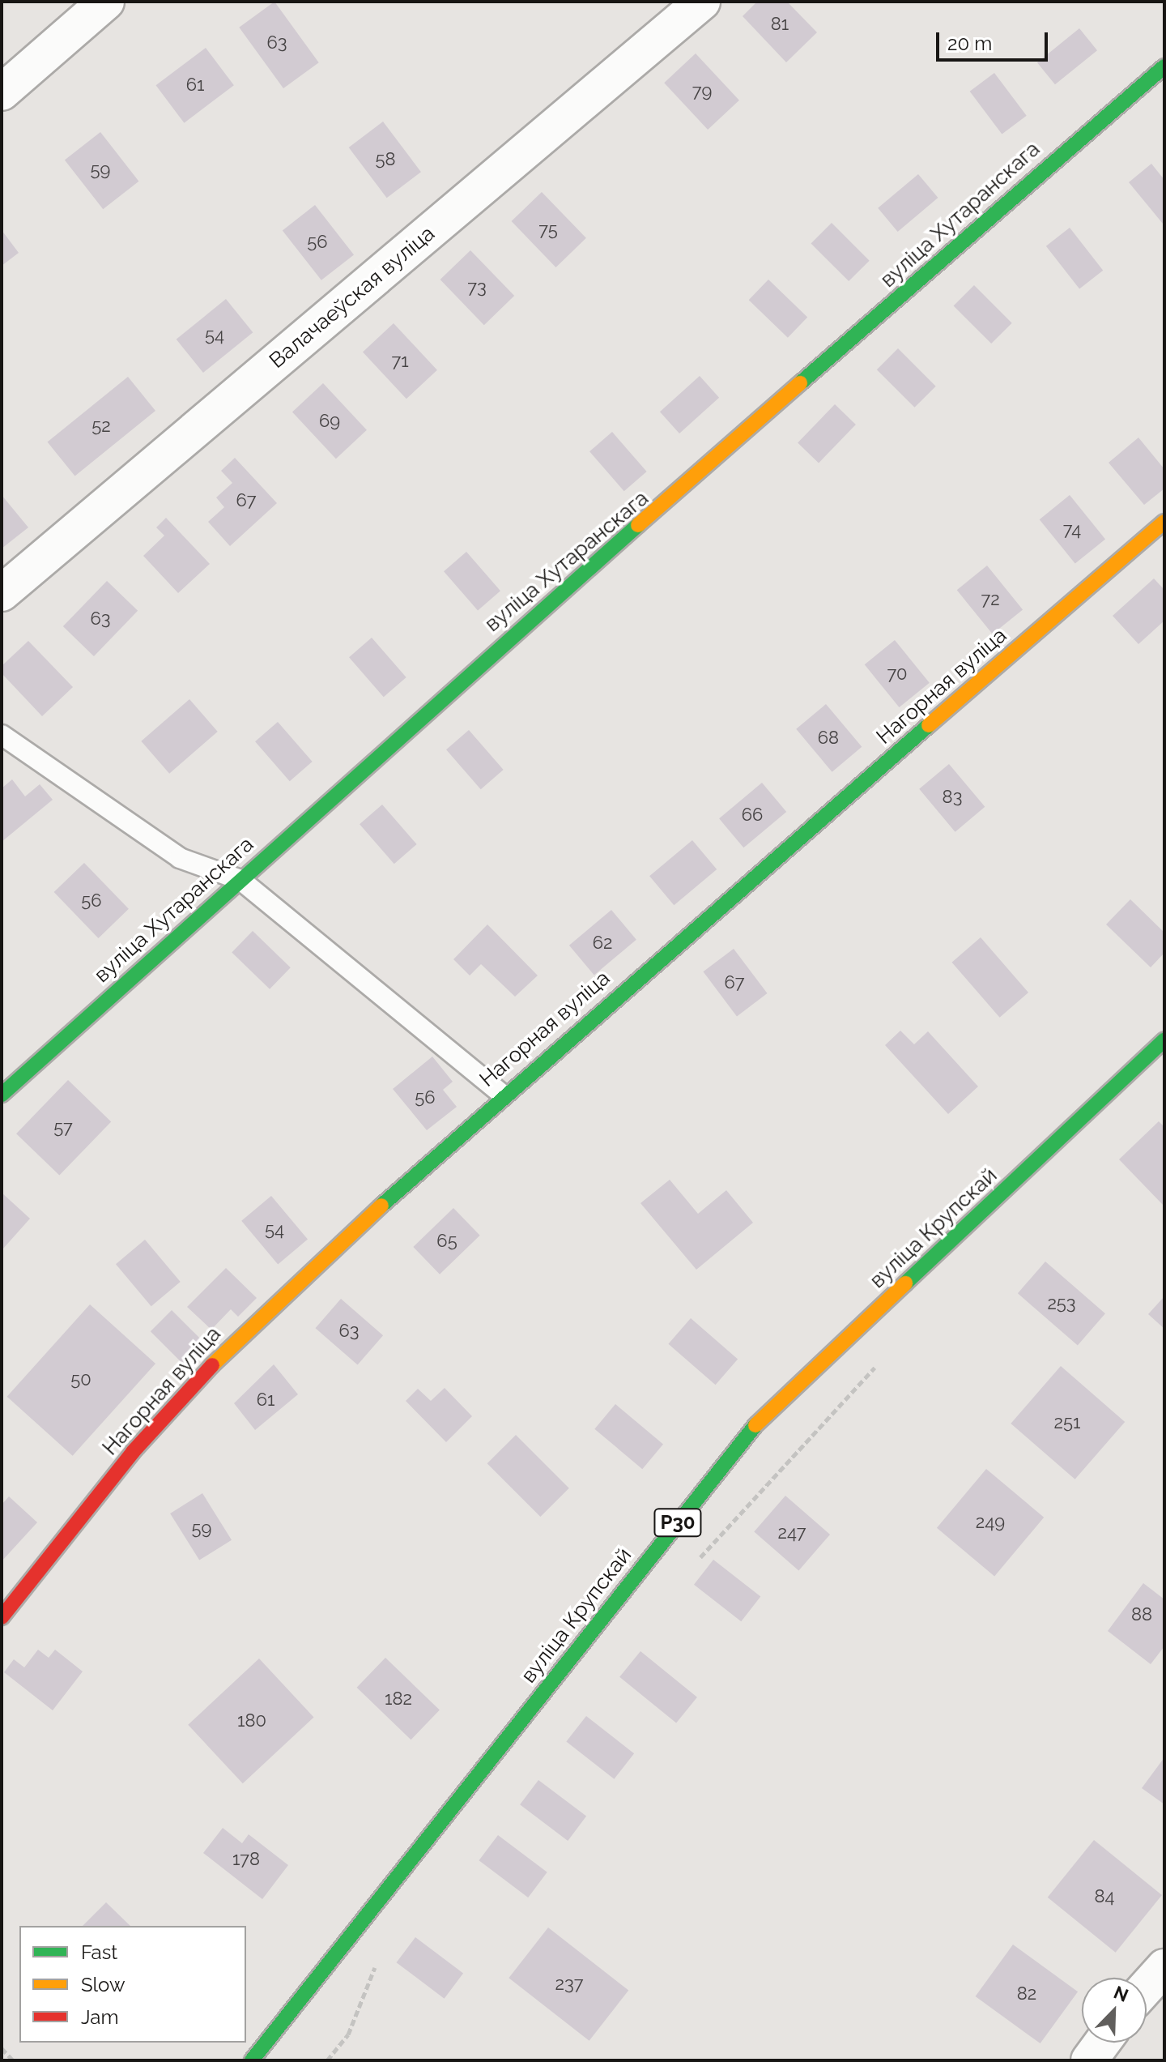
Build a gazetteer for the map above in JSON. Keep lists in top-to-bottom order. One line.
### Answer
{"streets":{"street":["вуліца Хутаранскага","Валачаеўская вуліца","Нагорная вуліца","вуліца Крупскай","Р30"]},"house_numbers":["81","63","61","79","58","59","75","56","73","54","71","69","52","67","74","72","63","70","68","83","66","56","62","67","56","57","54","65","253","63","50","61","251","249","59","247","88","182","180","178","84","237","82"],"legend":["Fast","Slow","Jam"],"scale_bar":"20 m","north":"top right"}
